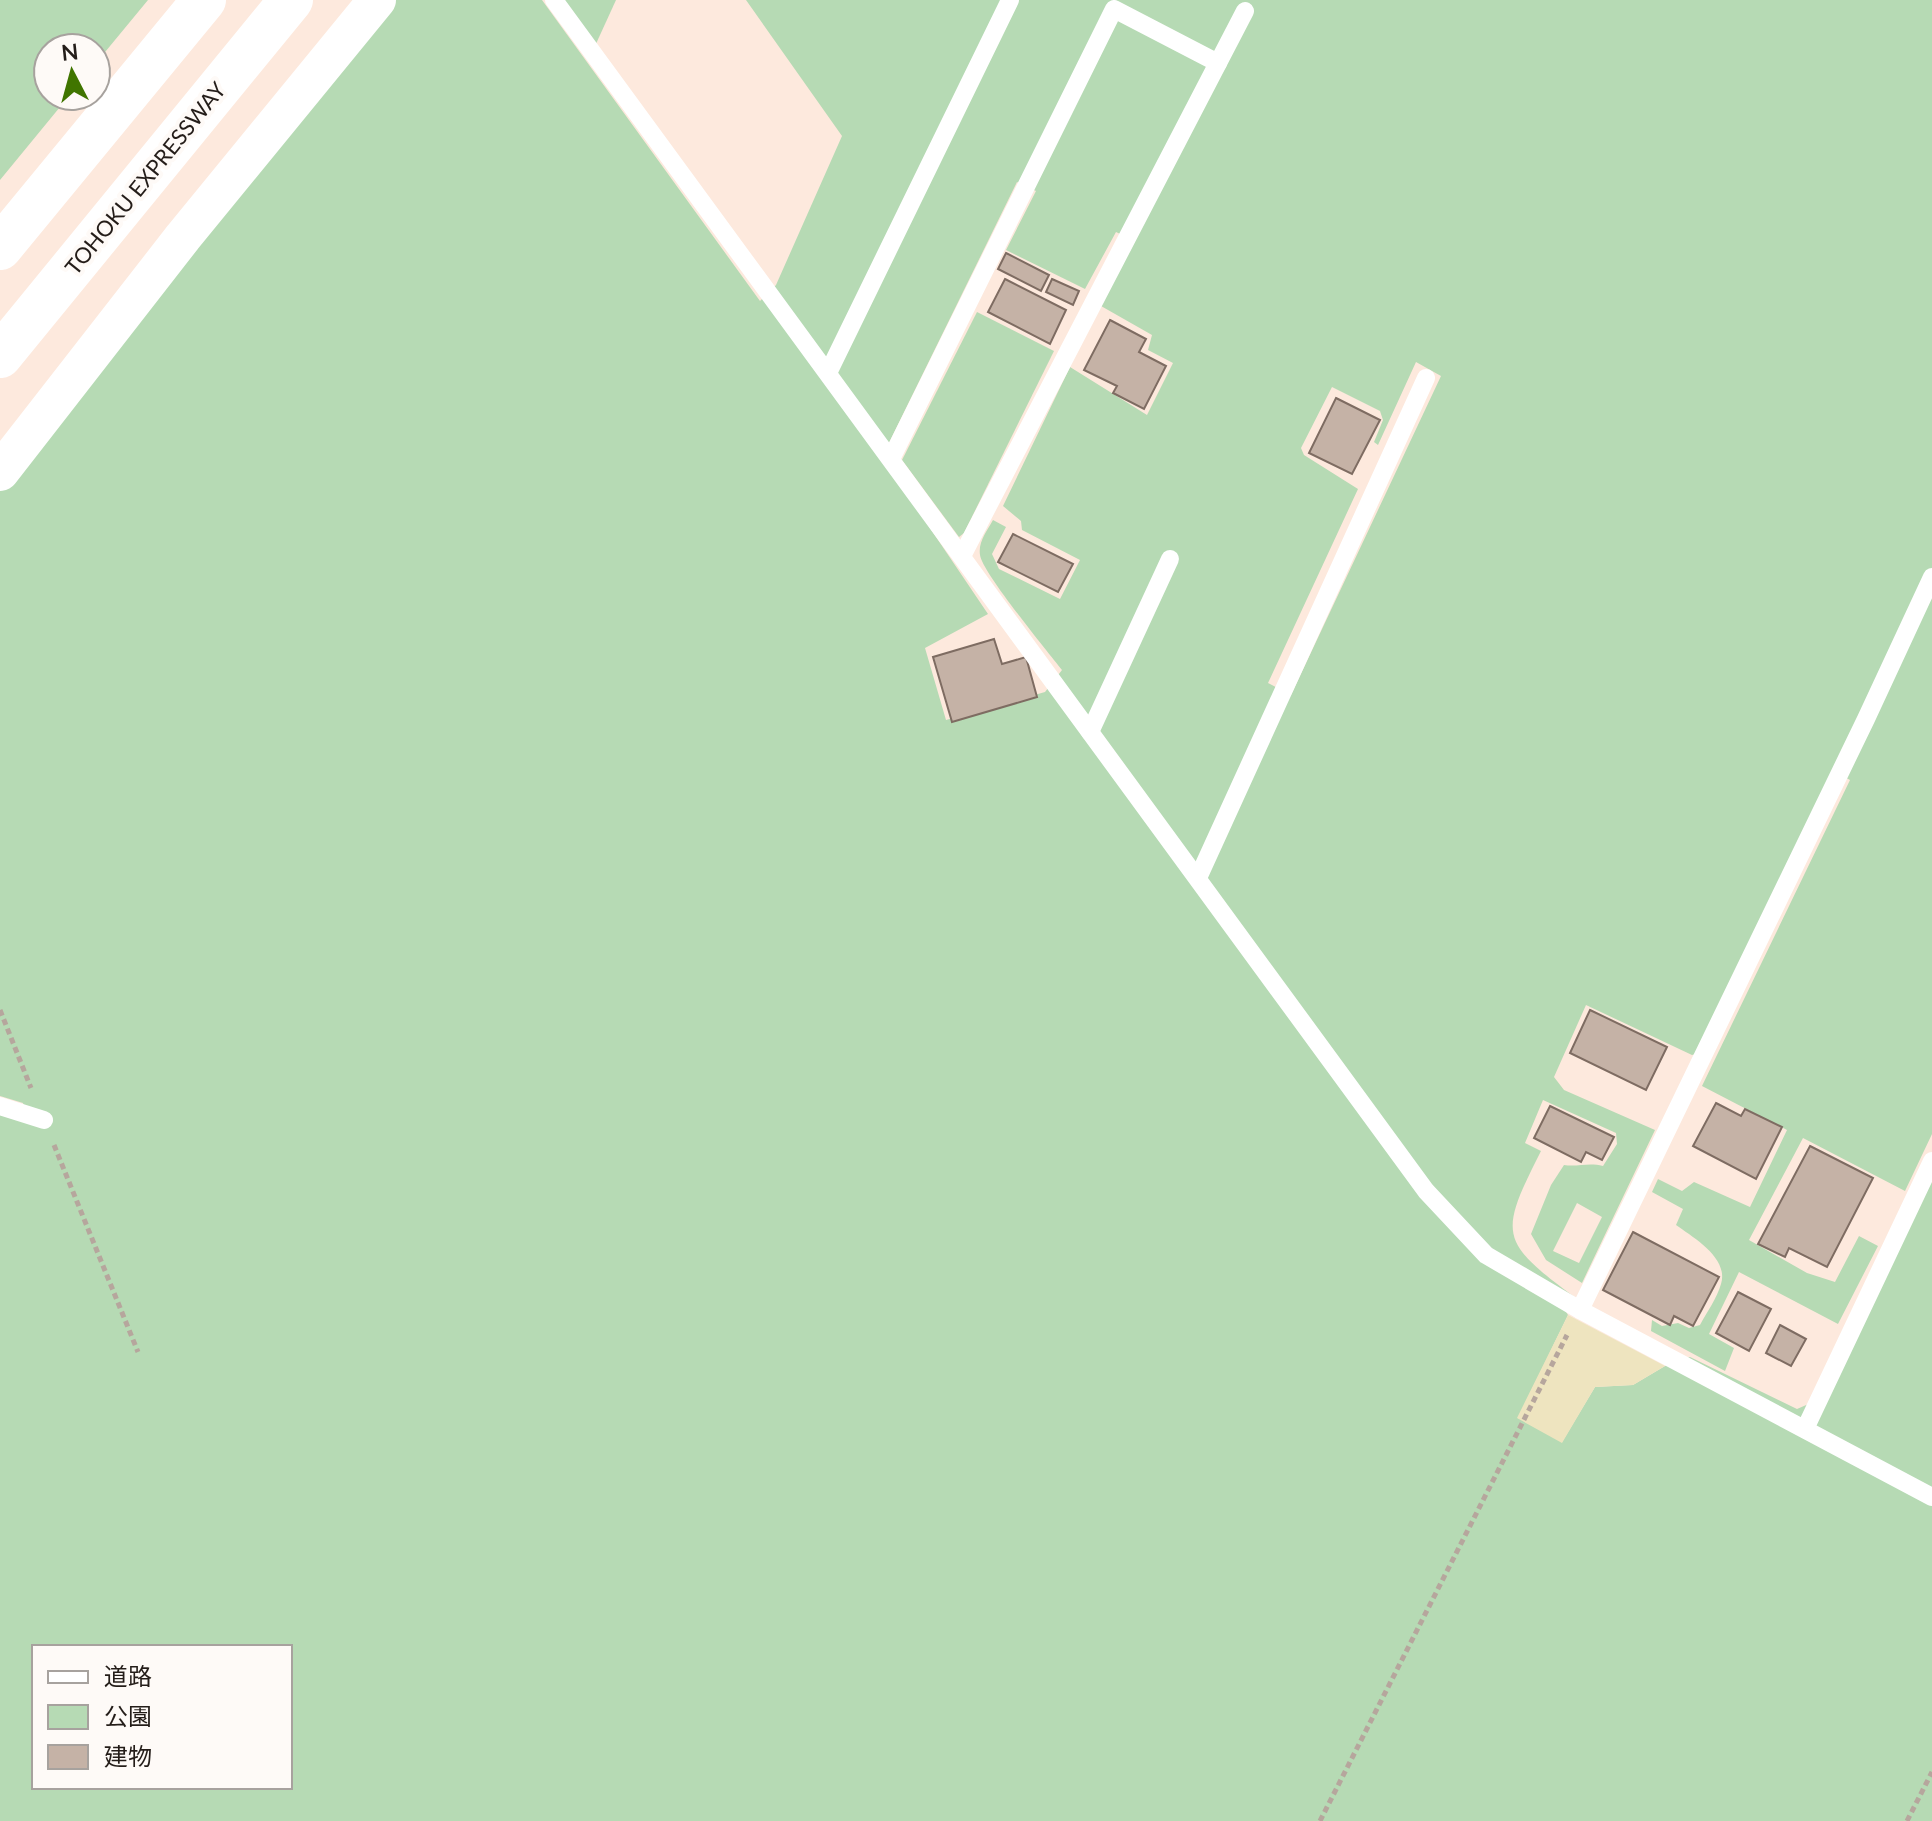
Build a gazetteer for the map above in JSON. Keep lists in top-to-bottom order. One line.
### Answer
{"streets":{"highway":["TOHOKU EXPRESSWAY"]},"legend":["道路","公園","建物"],"north":"top"}
